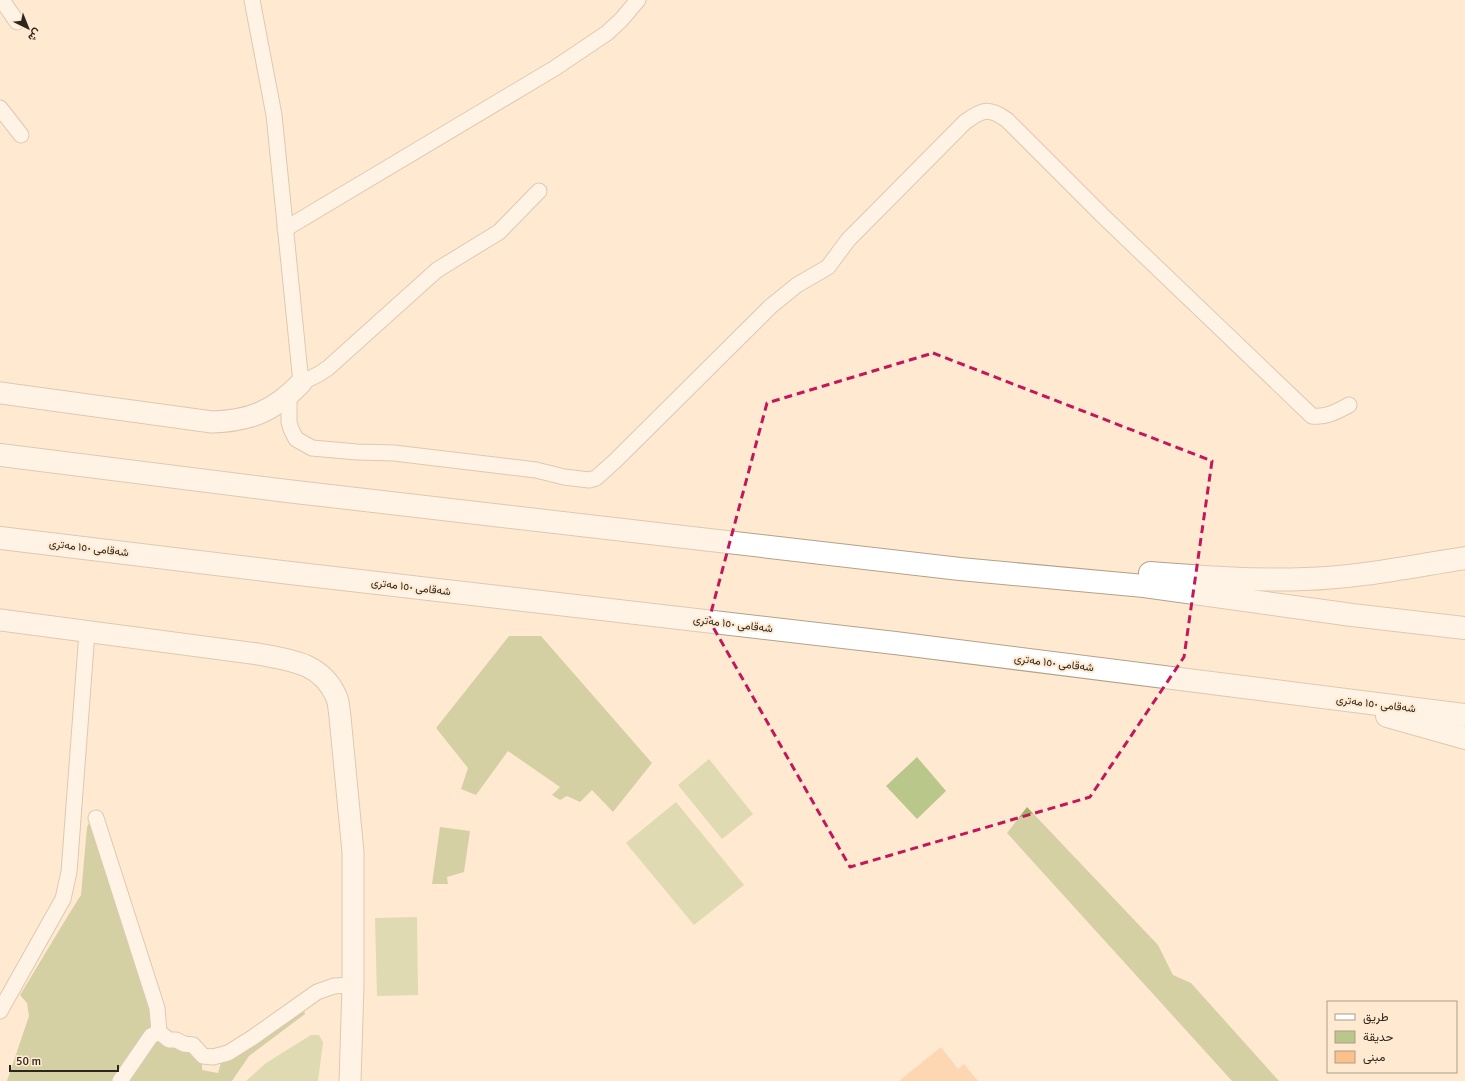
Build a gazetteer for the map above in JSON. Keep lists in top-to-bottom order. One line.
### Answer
{"streets":{"highway":["شەقامی ١٥٠ مەتری"]},"legend":["طريق","حديقة","مبنى"],"scale_bar":"50 m","north":"bottom right"}
